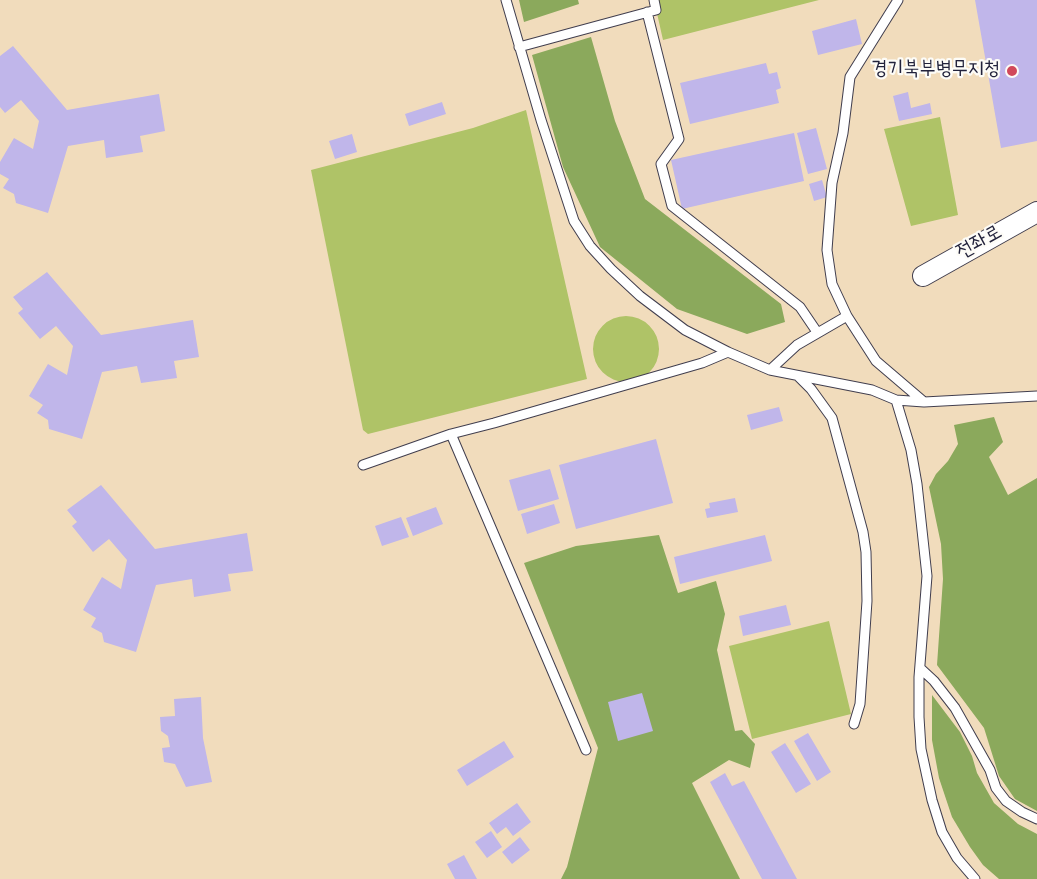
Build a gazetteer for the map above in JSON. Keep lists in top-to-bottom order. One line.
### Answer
{"streets":{"street":["전좌로"]},"places":["경기북부병무지청"]}
